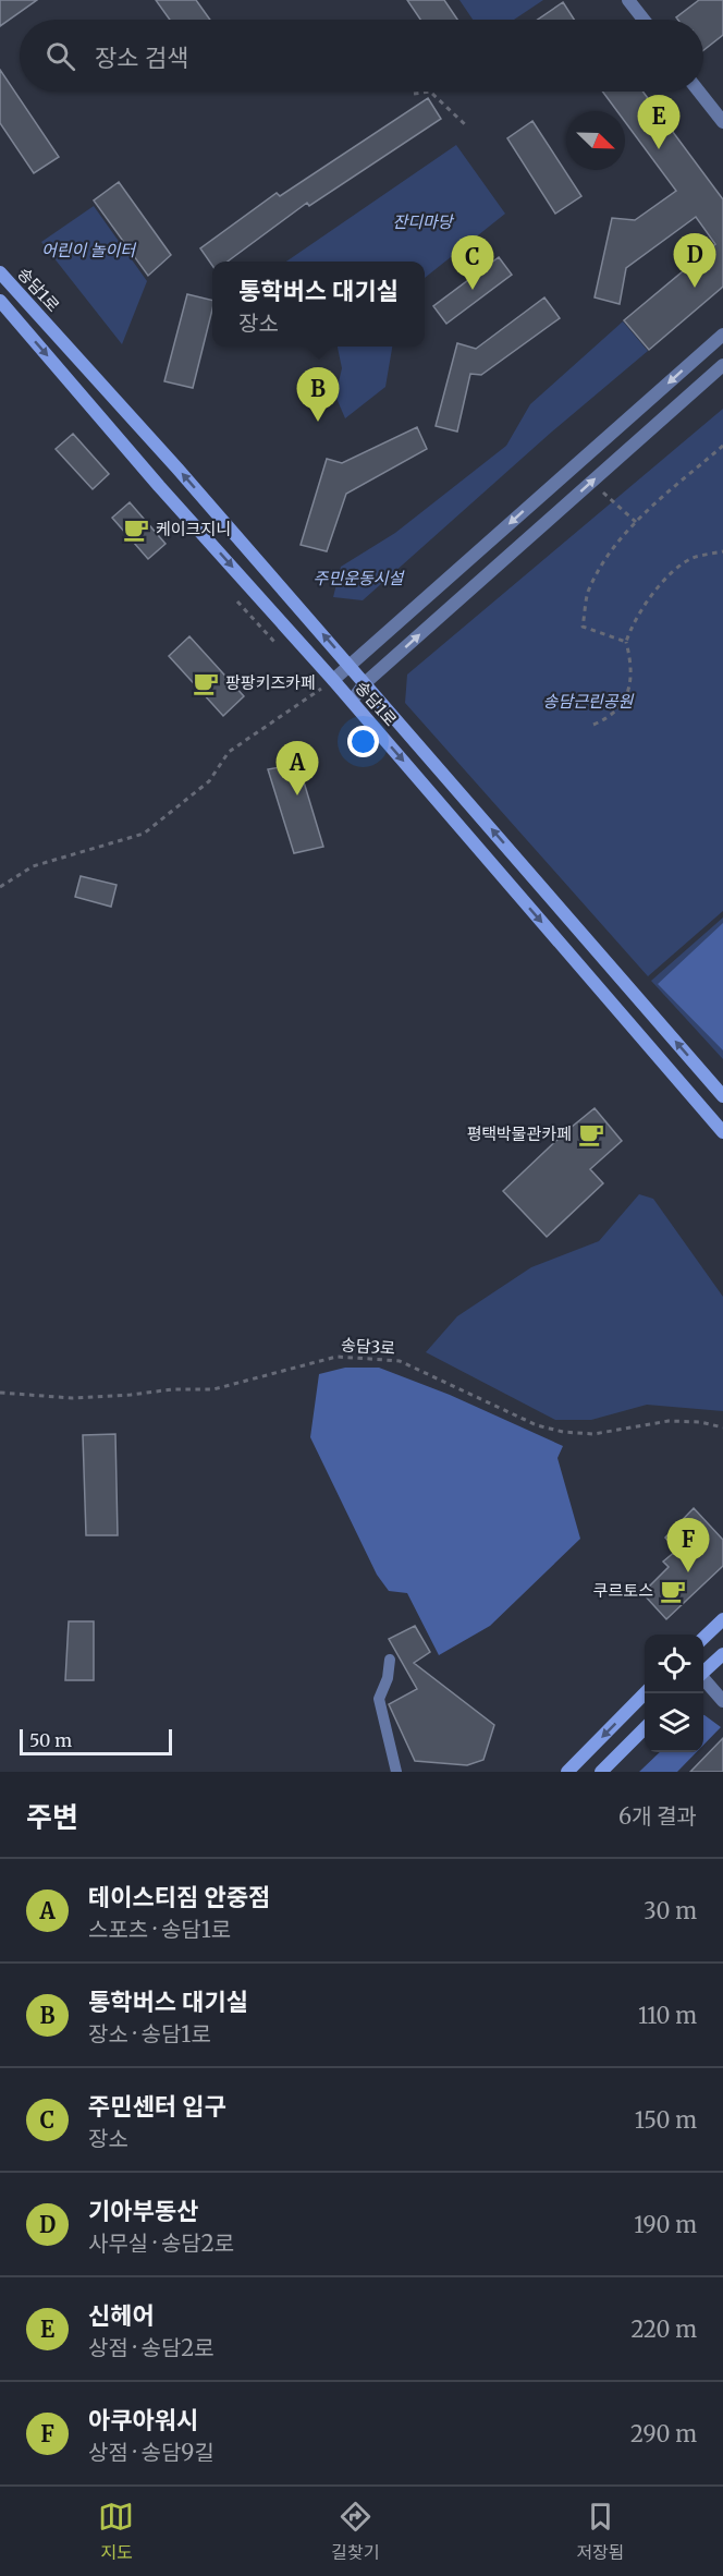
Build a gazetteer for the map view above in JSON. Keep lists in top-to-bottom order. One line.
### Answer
{"streets":{"main road":["송담1로"],"path":["송담3로"]},"parks":["잔디마당","어린이 놀이터","주민운동시설","송담근린공원"],"places":{"cafe":["케이크지니","팡팡키즈카페","평택박물관카페","쿠르토스"]},"scale_bar":"50 m","north":"bottom right","page":{"search":"장소 검색","pins":["E","D","C","B","A","F"],"popup":["통학버스 대기실","장소"],"scale":"50 m","heading":["주변","6개 결과"],"list":[{"mark":"A","name":"테이스티짐 안중점","note":"스포츠 · 송담1로","value":"30 m"},{"mark":"B","name":"통학버스 대기실","note":"장소 · 송담1로","value":"110 m"},{"mark":"C","name":"주민센터 입구","note":"장소","value":"150 m"},{"mark":"D","name":"기아부동산","note":"사무실 · 송담2로","value":"190 m"},{"mark":"E","name":"신헤어","note":"상점 · 송담2로","value":"220 m"},{"mark":"F","name":"아쿠아워시","note":"상점 · 송담9길","value":"290 m"}],"nav":["지도","길찾기","저장됨"]}}
